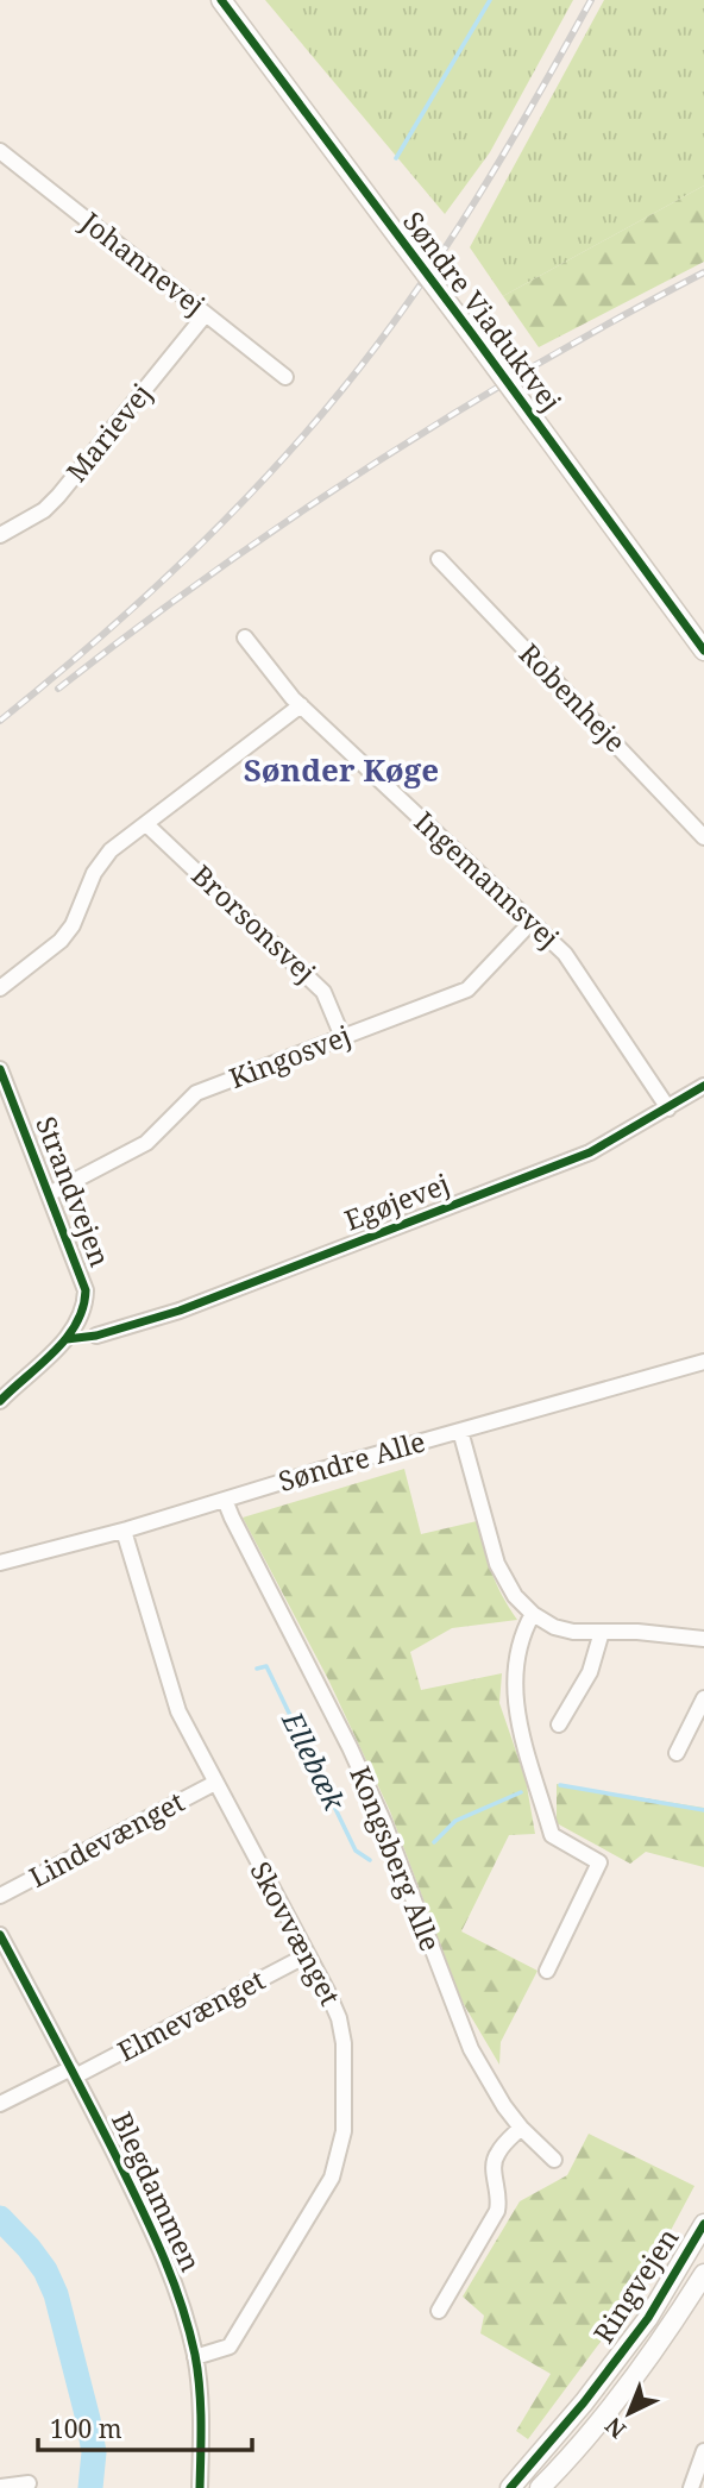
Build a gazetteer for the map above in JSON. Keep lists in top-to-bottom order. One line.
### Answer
{"streets":{"main road":["Søndre Viaduktvej","Ringvejen"],"street":["Johannevej","Marievej","Robenheje","Ingemannsvej","Brorsonsvej","Kingosvej","Strandvejen","Egøjevej","Søndre Alle","Lindevænget","Kongsberg Alle","Skovvænget","Elmevænget","Blegdammen"]},"crossings":[["Johannevej","Marievej"],["Ingemannsvej","Kingosvej"],["Ingemannsvej","Egøjevej"],["Brorsonsvej","Kingosvej"],["Kingosvej","Strandvejen"],["Søndre Alle","Kongsberg Alle"],["Søndre Alle","Skovvænget"],["Lindevænget","Skovvænget"],["Skovvænget","Elmevænget"],["Skovvænget","Blegdammen"],["Elmevænget","Blegdammen"]],"districts":["Sønder Køge"],"water":["Ellebæk"],"scale_bar":"100 m","north":"bottom left"}
